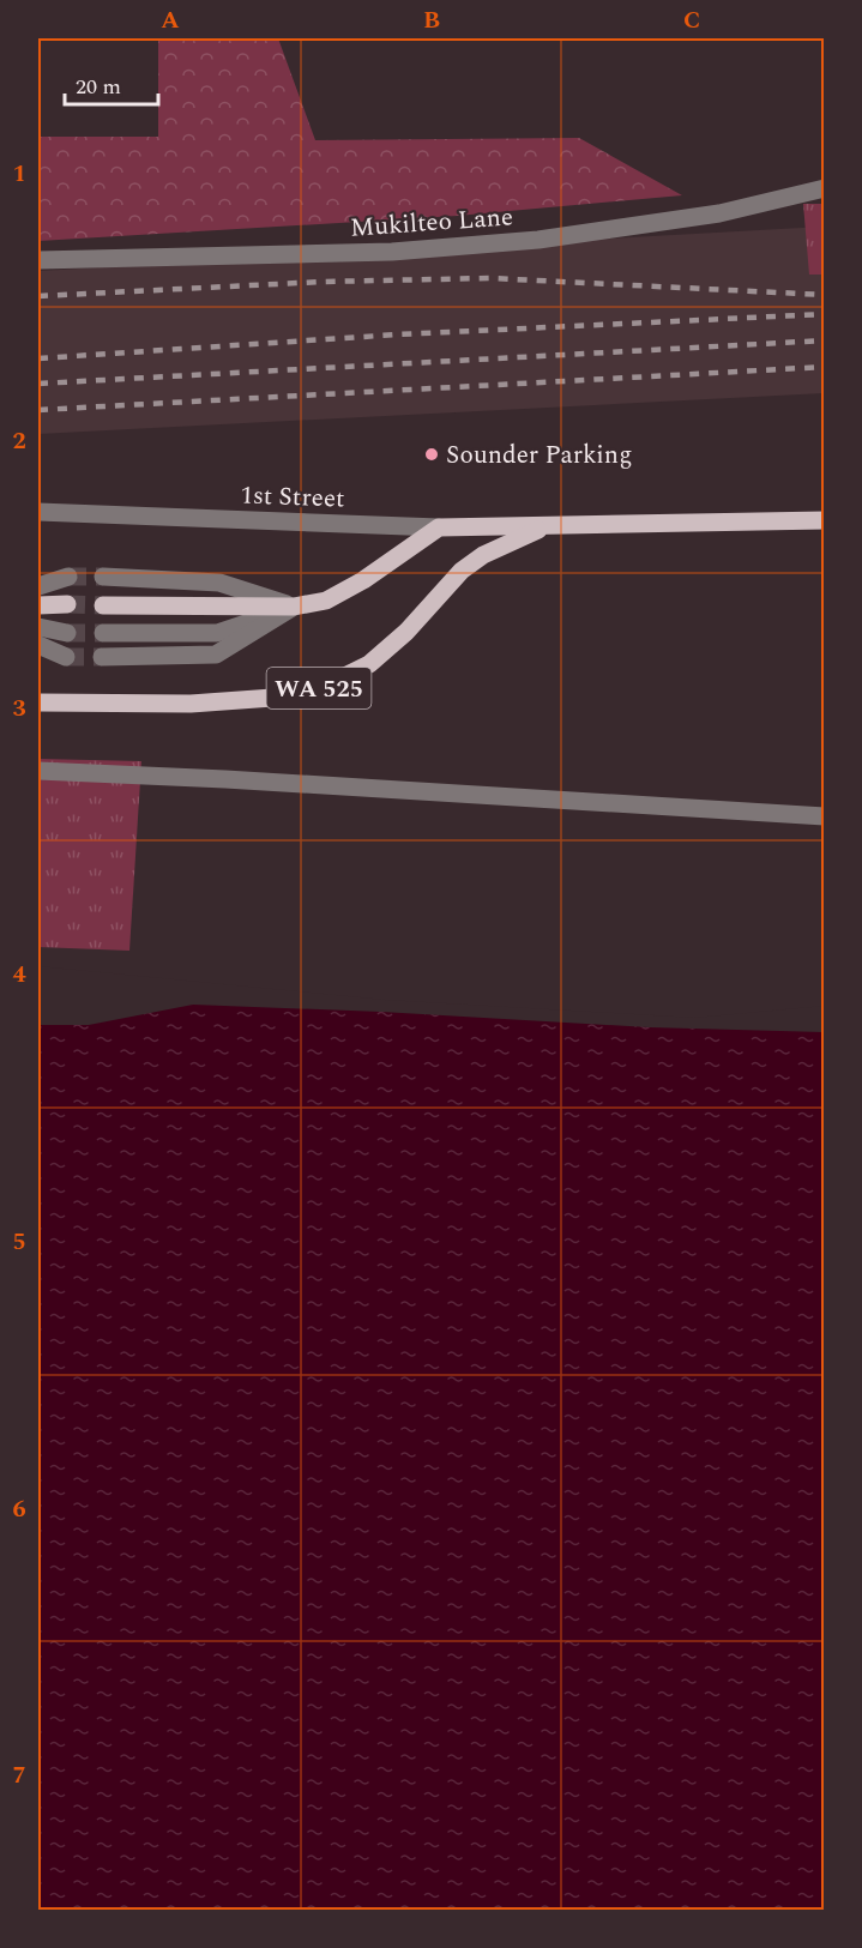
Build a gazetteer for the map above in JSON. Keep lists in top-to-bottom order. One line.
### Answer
{"streets":{"main road":["1st Street","WA 525"],"street":["Mukilteo Lane"]},"crossings":[["1st Street","WA 525"]],"places":["Sounder Parking"],"scale_bar":"20 m","grid":{"columns":["A","B","C"],"rows":["1","2","3","4","5","6","7"]}}
